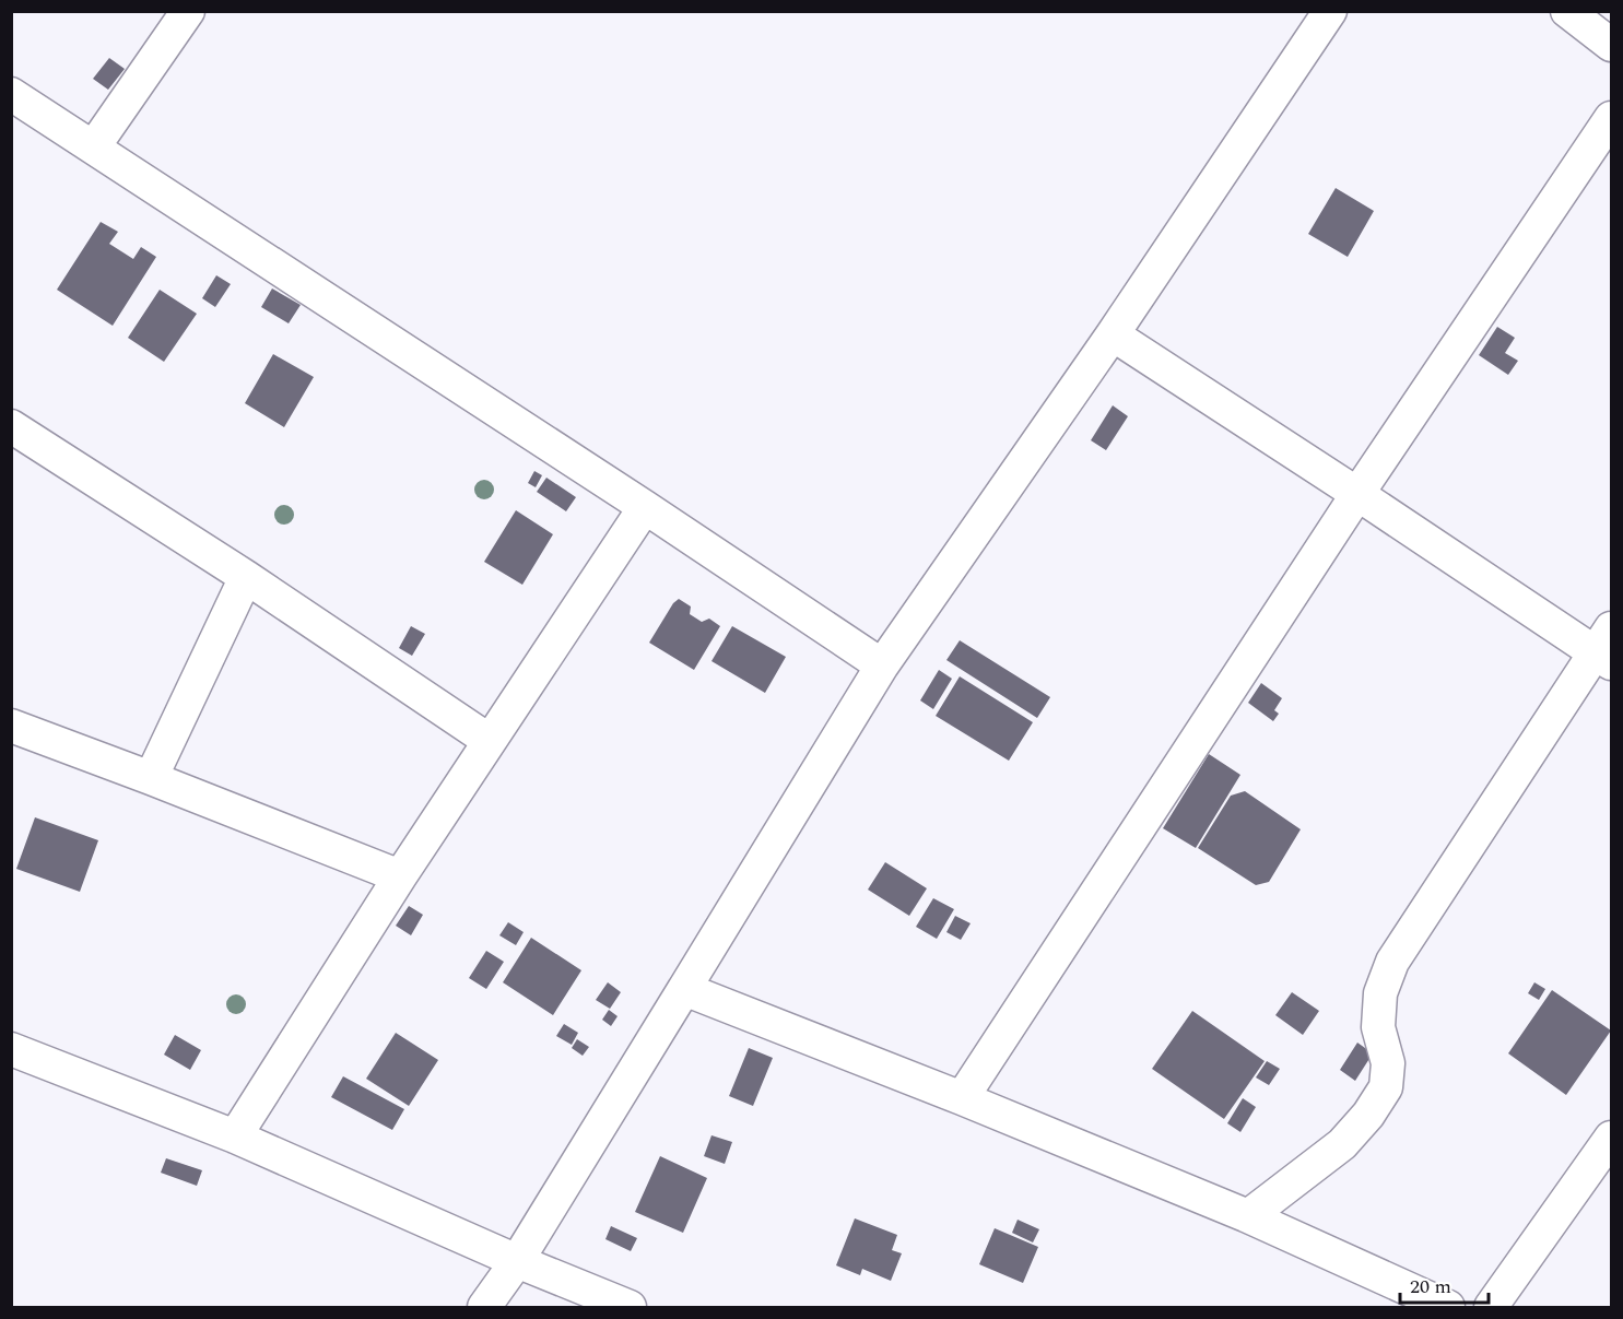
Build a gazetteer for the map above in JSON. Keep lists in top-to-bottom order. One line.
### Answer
{"scale_bar":"20 m"}
